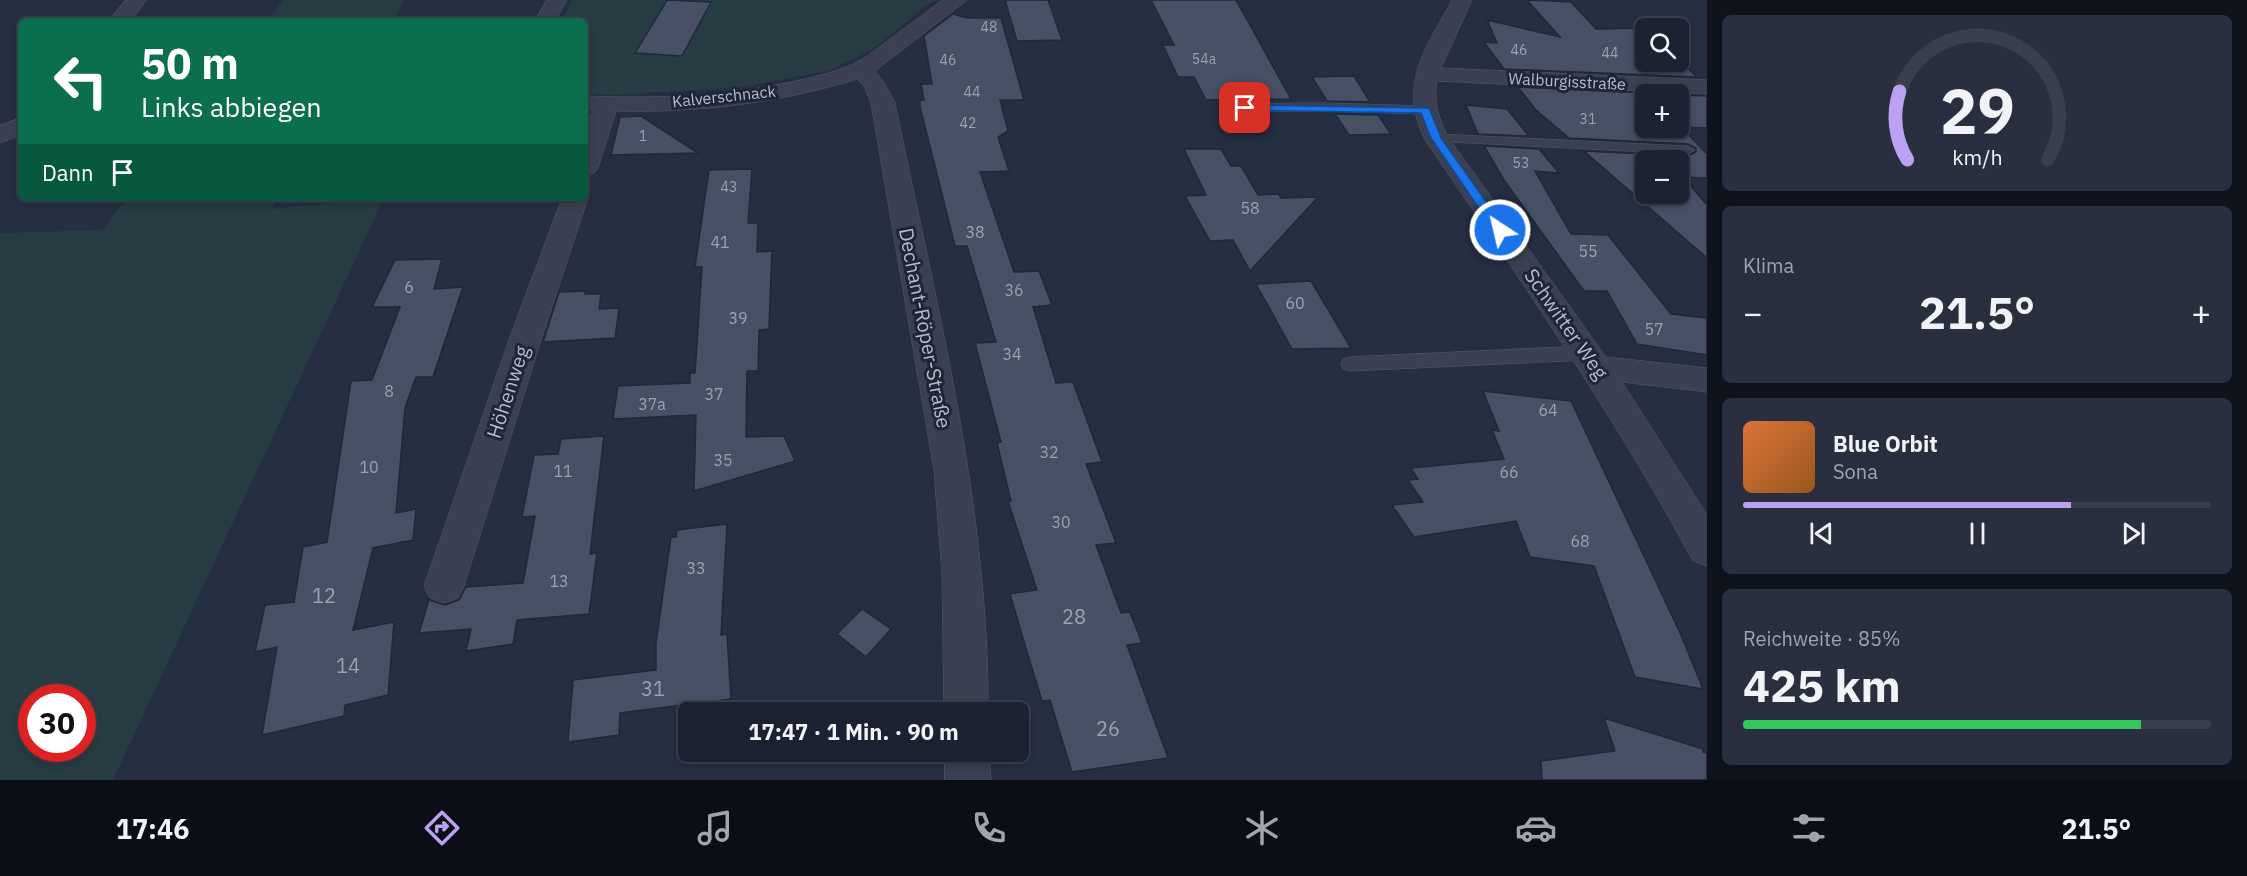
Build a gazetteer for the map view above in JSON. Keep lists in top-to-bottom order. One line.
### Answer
{"streets":{"street":["Walburgisstraße","Kalverschnack","Schwitter Weg","Dechant-Röper-Straße","Höhenweg"]},"crossings":[["Walburgisstraße","Schwitter Weg"],["Kalverschnack","Dechant-Röper-Straße"]],"house_numbers":["48","46","44","54a","46","44","31","42","1","53","43","58","38","41","55","6","36","60","39","57","34","8","37","37a","64","32","35","10","11","66","30","68","33","13","12","28","14","31","26"],"page":{"map_buttons":["+","−"],"turn":["50 m","Links abbiegen"],"then":"Dann","tile":["Klima",["Reichweite · 85%","425 km"]],"heat":["−","21.5°","+"],"song":["Blue Orbit","Sona"],"limit":"30","trip":"17:47 · 1 Min. · 90 m","tabs":["17:46","21.5°"],"gauge":["29","km/h"]}}
